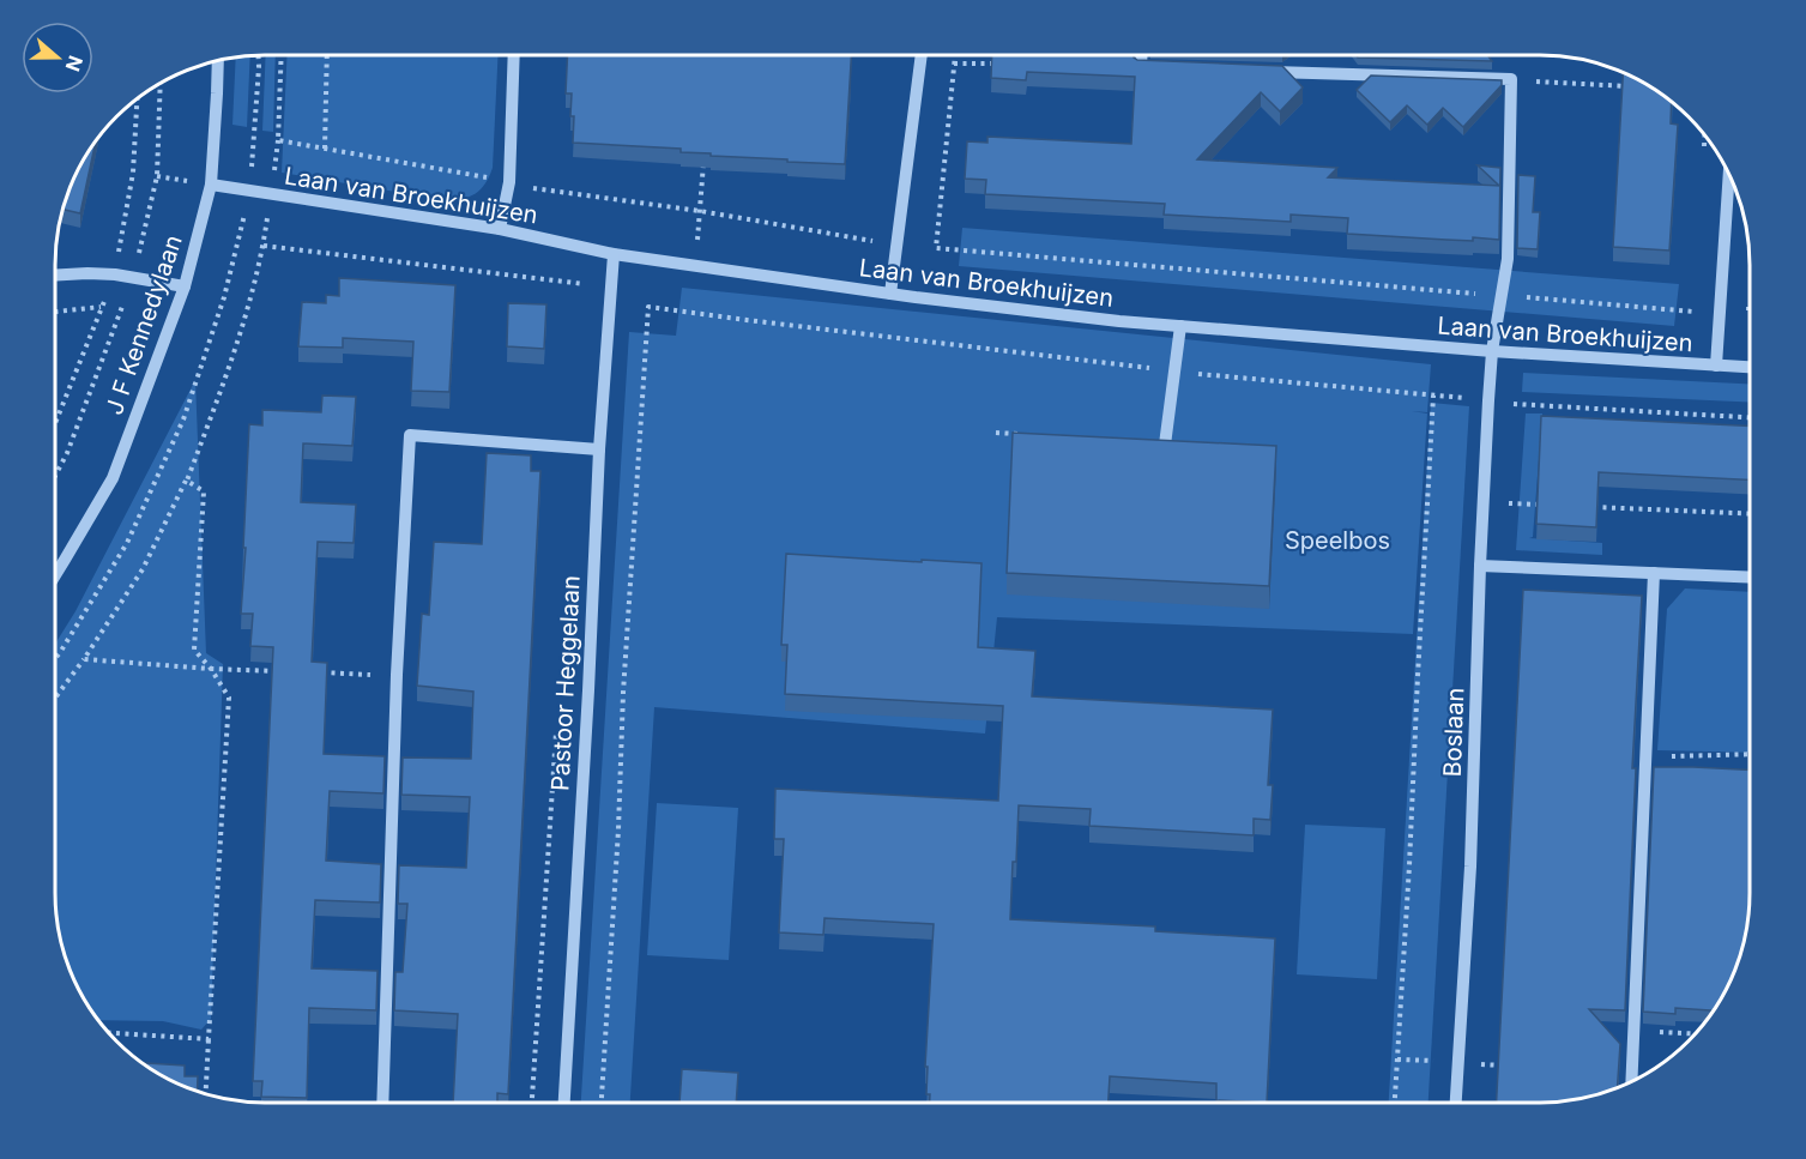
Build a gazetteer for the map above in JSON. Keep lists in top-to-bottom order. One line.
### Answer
{"streets":{"street":["Laan van Broekhuijzen","J F Kennedylaan","Pastoor Heggelaan","Boslaan"]},"crossings":[["Laan van Broekhuijzen","J F Kennedylaan"],["Laan van Broekhuijzen","Pastoor Heggelaan"],["Laan van Broekhuijzen","Boslaan"]],"parks":["Speelbos"],"north":"right"}
